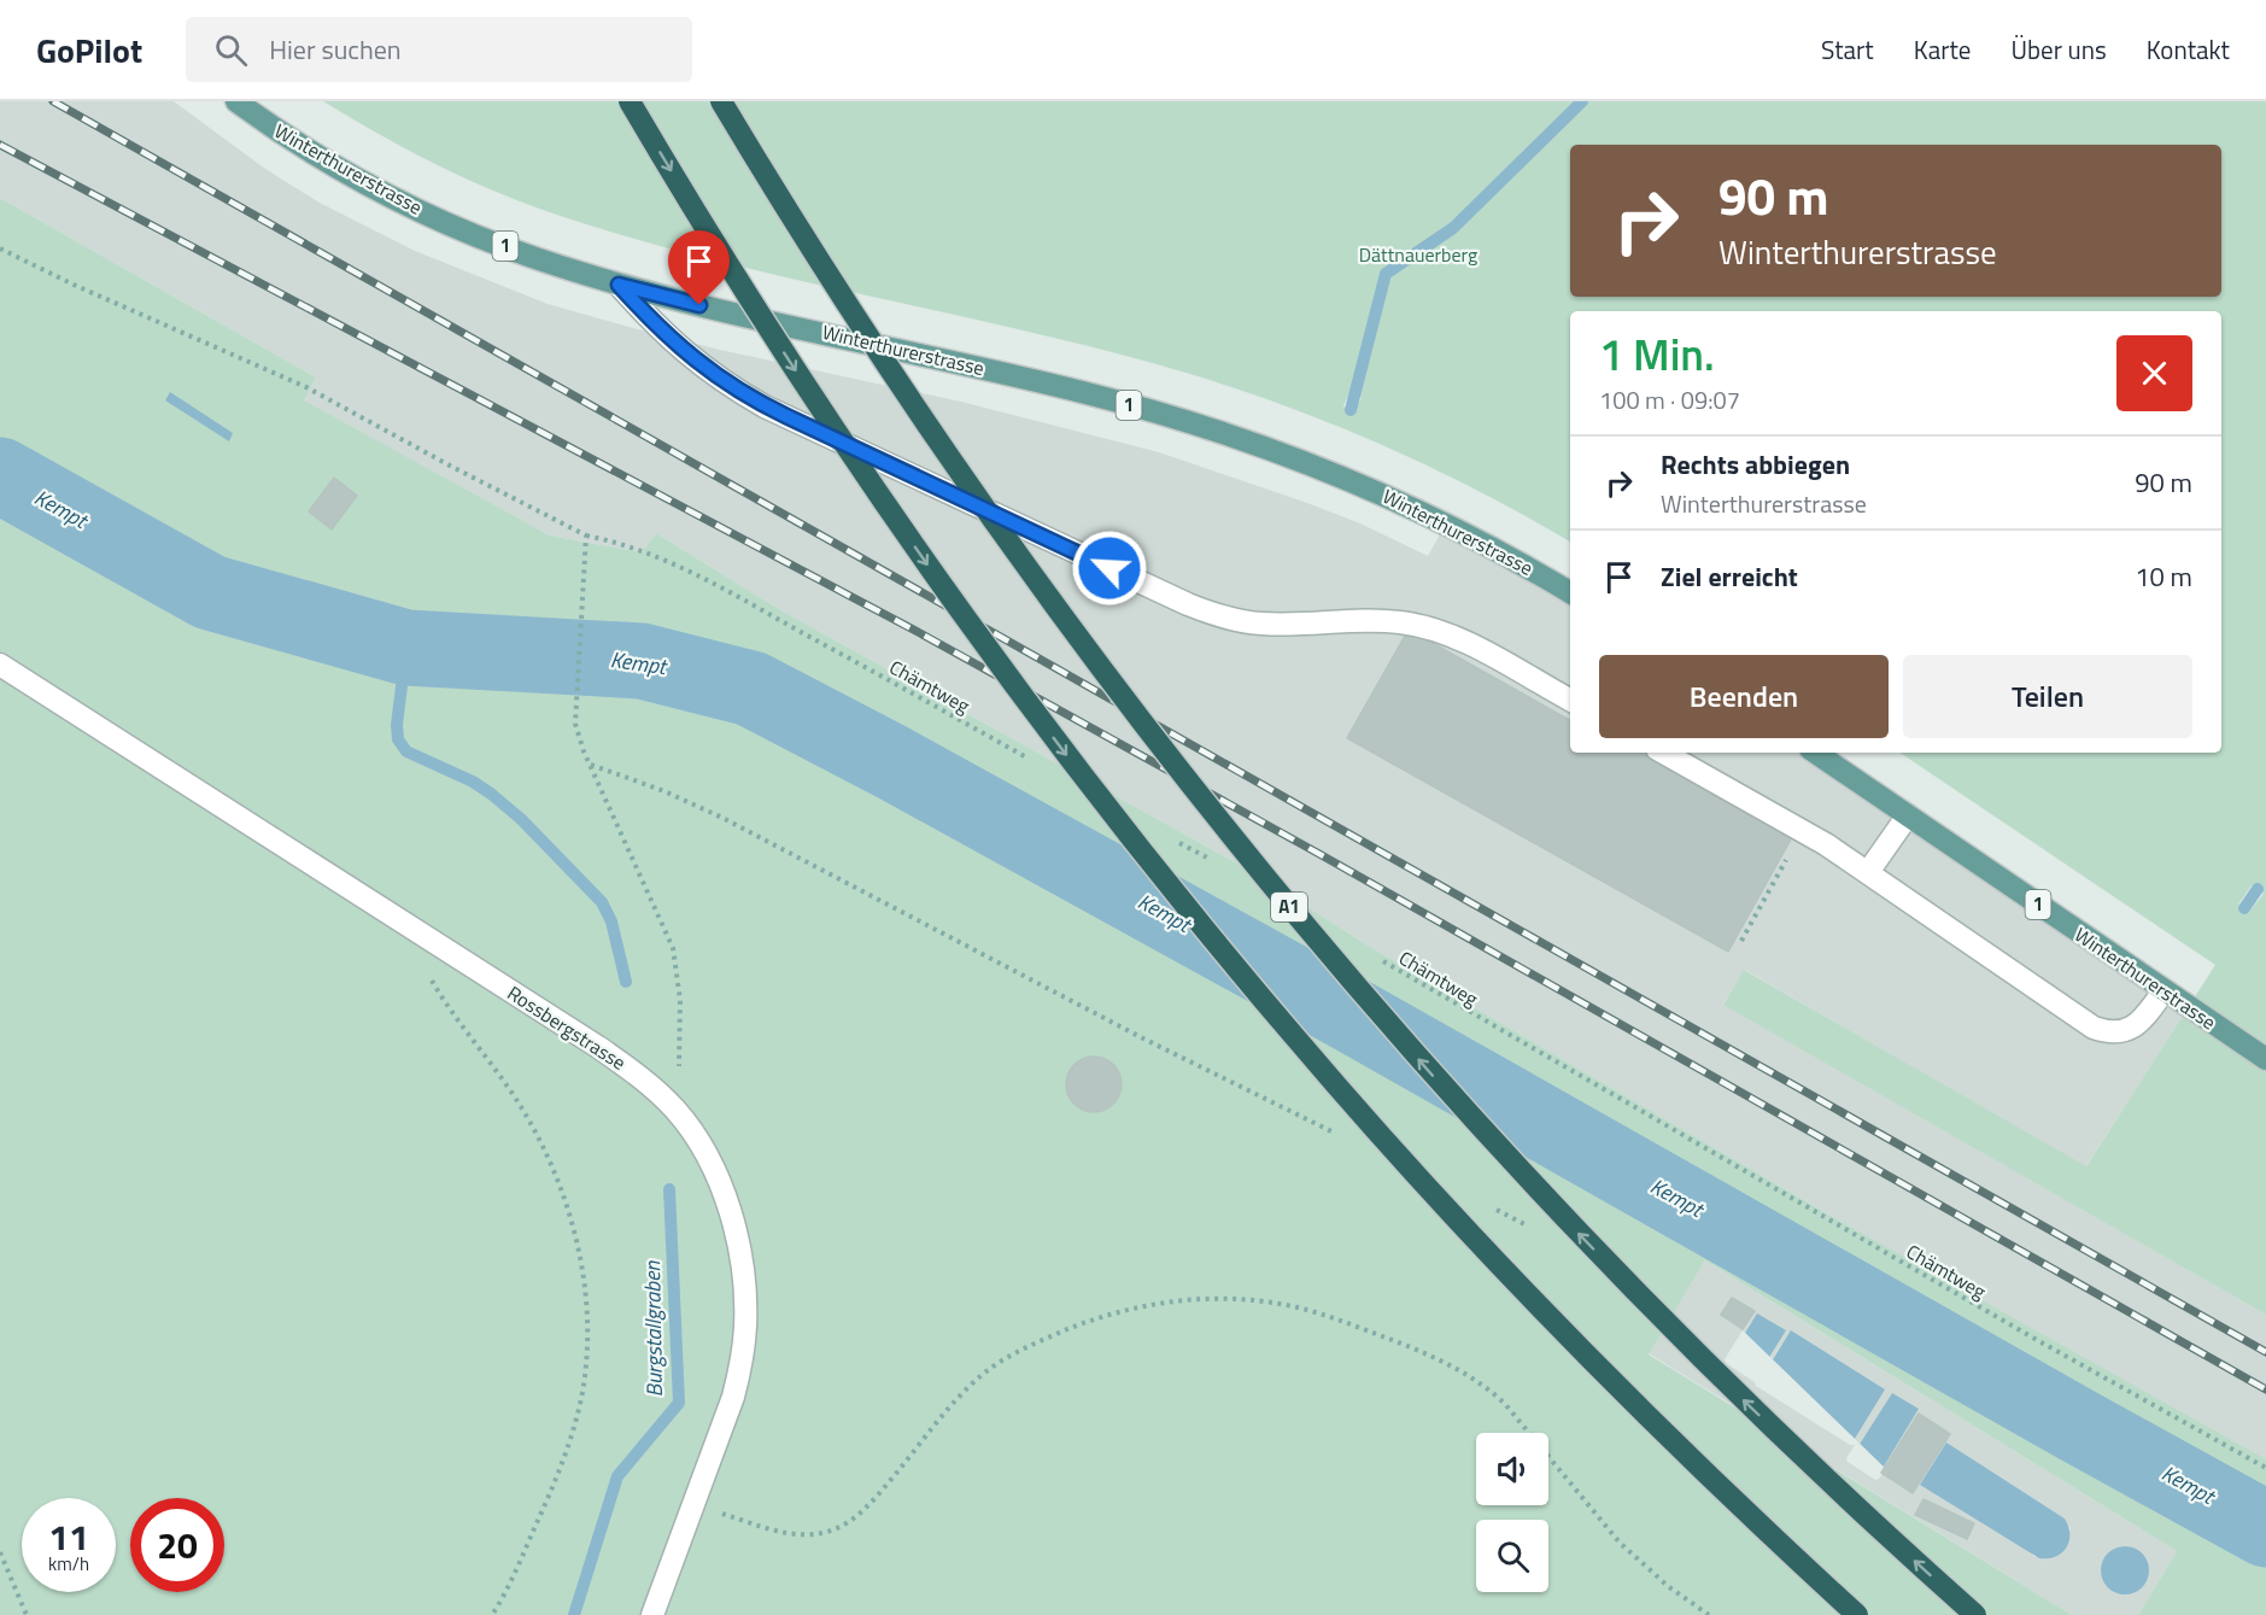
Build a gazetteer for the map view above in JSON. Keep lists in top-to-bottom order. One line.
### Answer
{"streets":{"highway":["A1"],"main road":["Winterthurerstrasse","1"],"street":["Rossbergstrasse"],"path":["Chämtweg"]},"water":["Kempt","Burgstallgraben"],"parks":["Dättnauerberg"],"page":{"header":"GoPilot","search":"Hier suchen","nav":["Start","Karte","Über uns","Kontakt"],"turn":["90 m","Winterthurerstrasse"],"heading":["1 Min.","100 m · 09:07"],"list":[{"name":"Rechts abbiegen","note":"Winterthurerstrasse","value":"90 m"},{"name":"Ziel erreicht","value":"10 m"}],"buttons":["Beenden","Teilen"],"speed":"11 km/h","limit":"20"}}
